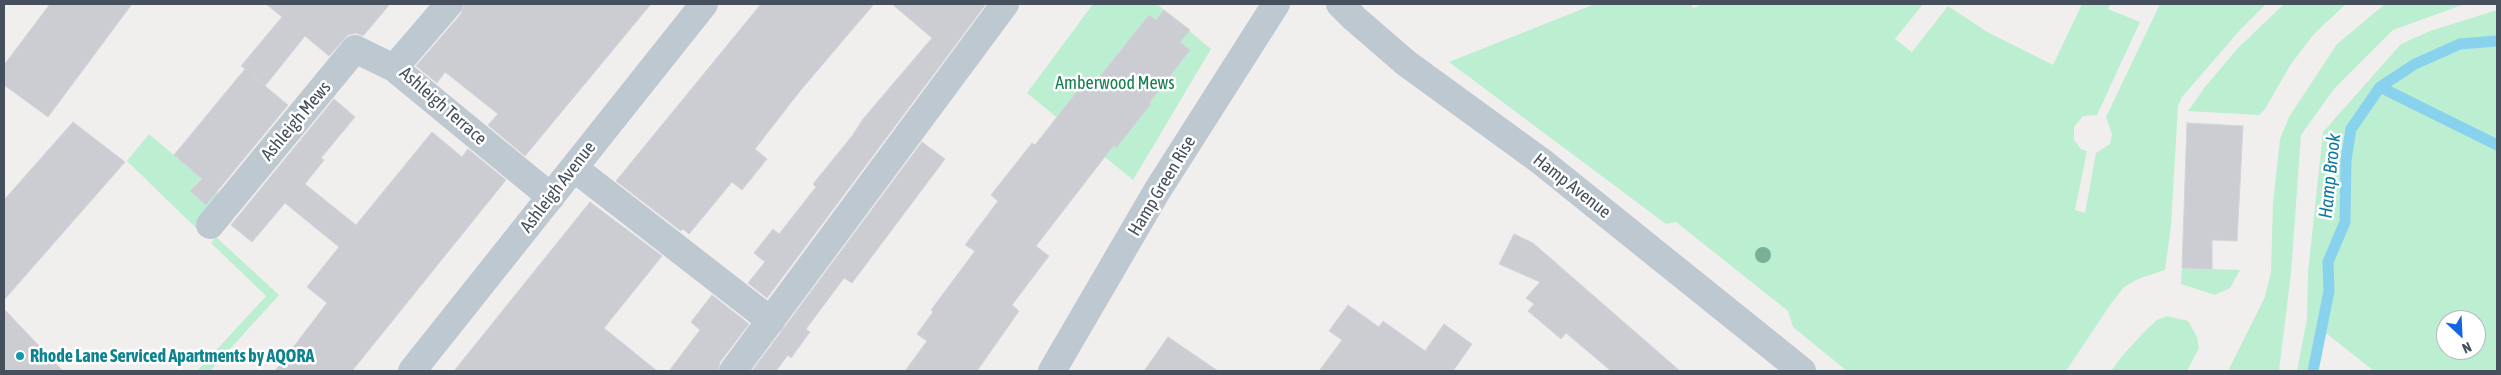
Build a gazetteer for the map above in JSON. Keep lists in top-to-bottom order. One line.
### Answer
{"streets":{"street":["Ashleigh Terrace","Ashleigh Mews","Hamp Green Rise","Hamp Avenue","Ashleigh Avenue"]},"crossings":[["Ashleigh Terrace","Ashleigh Mews"],["Ashleigh Terrace","Ashleigh Avenue"]],"water":["Hamp Brook"],"parks":["Amberwood Mews"],"places":["Rhode Lane Serviced Apartments by AQORA"],"north":"bottom right"}
